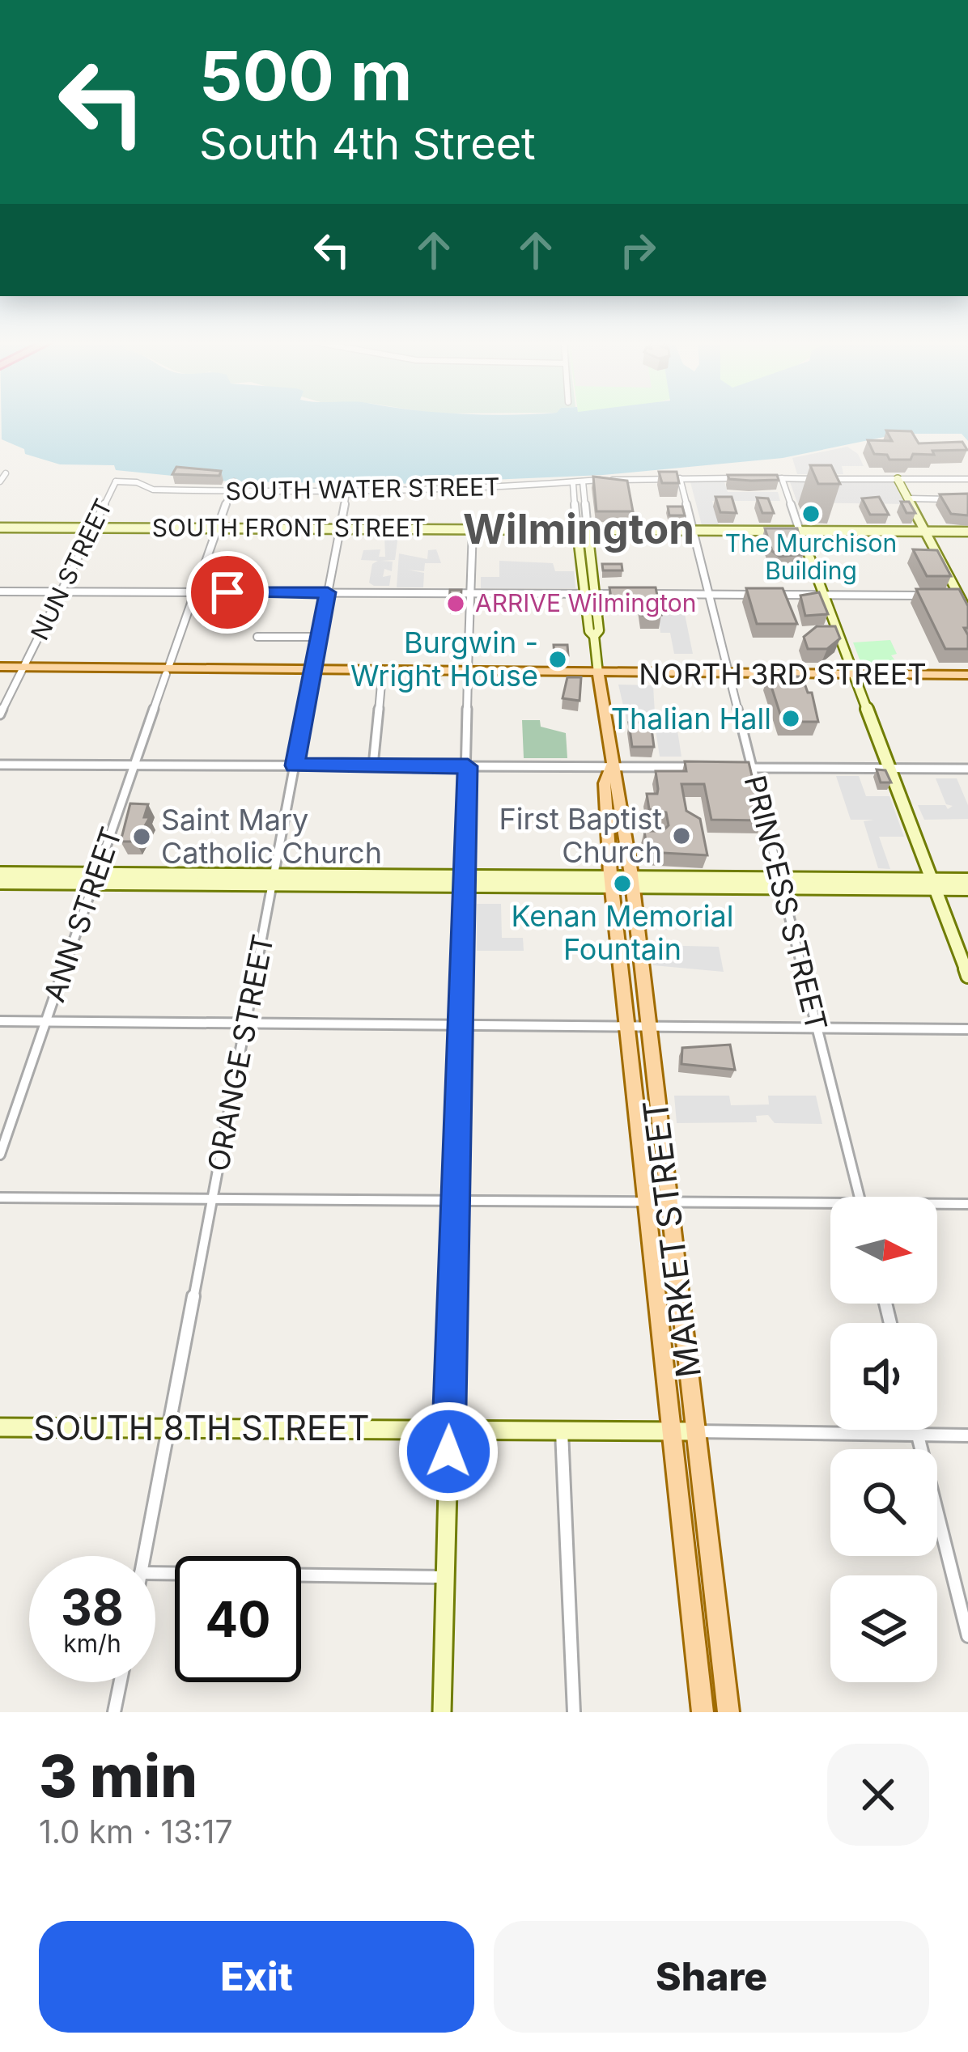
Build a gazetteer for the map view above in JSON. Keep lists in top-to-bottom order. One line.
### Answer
{"streets":{"main road":["NORTH 3RD STREET","MARKET STREET"],"street":["SOUTH WATER STREET","SOUTH FRONT STREET","NUN STREET","PRINCESS STREET","ANN STREET","ORANGE STREET","SOUTH 8TH STREET"]},"crossings":[["SOUTH WATER STREET","NUN STREET"],["SOUTH WATER STREET","PRINCESS STREET"],["SOUTH WATER STREET","ANN STREET"],["SOUTH WATER STREET","ORANGE STREET"],["SOUTH WATER STREET","MARKET STREET"],["SOUTH FRONT STREET","NUN STREET"],["SOUTH FRONT STREET","PRINCESS STREET"],["SOUTH FRONT STREET","ANN STREET"],["SOUTH FRONT STREET","ORANGE STREET"],["SOUTH FRONT STREET","MARKET STREET"],["NORTH 3RD STREET","PRINCESS STREET"],["NORTH 3RD STREET","MARKET STREET"],["ORANGE STREET","SOUTH 8TH STREET"],["MARKET STREET","SOUTH 8TH STREET"]],"districts":["Wilmington"],"places":["The Murchison Building","ARRIVE Wilmington","Burgwin - Wright House","Thalian Hall","First Baptist Church","Saint Mary Catholic Church","Kenan Memorial Fountain"],"north":"right","page":{"turn":["500 m","South 4th Street"],"speed":"38 km/h","limit":"40","heading":["3 min","1.0 km · 13:17"],"buttons":["Exit","Share"]}}
